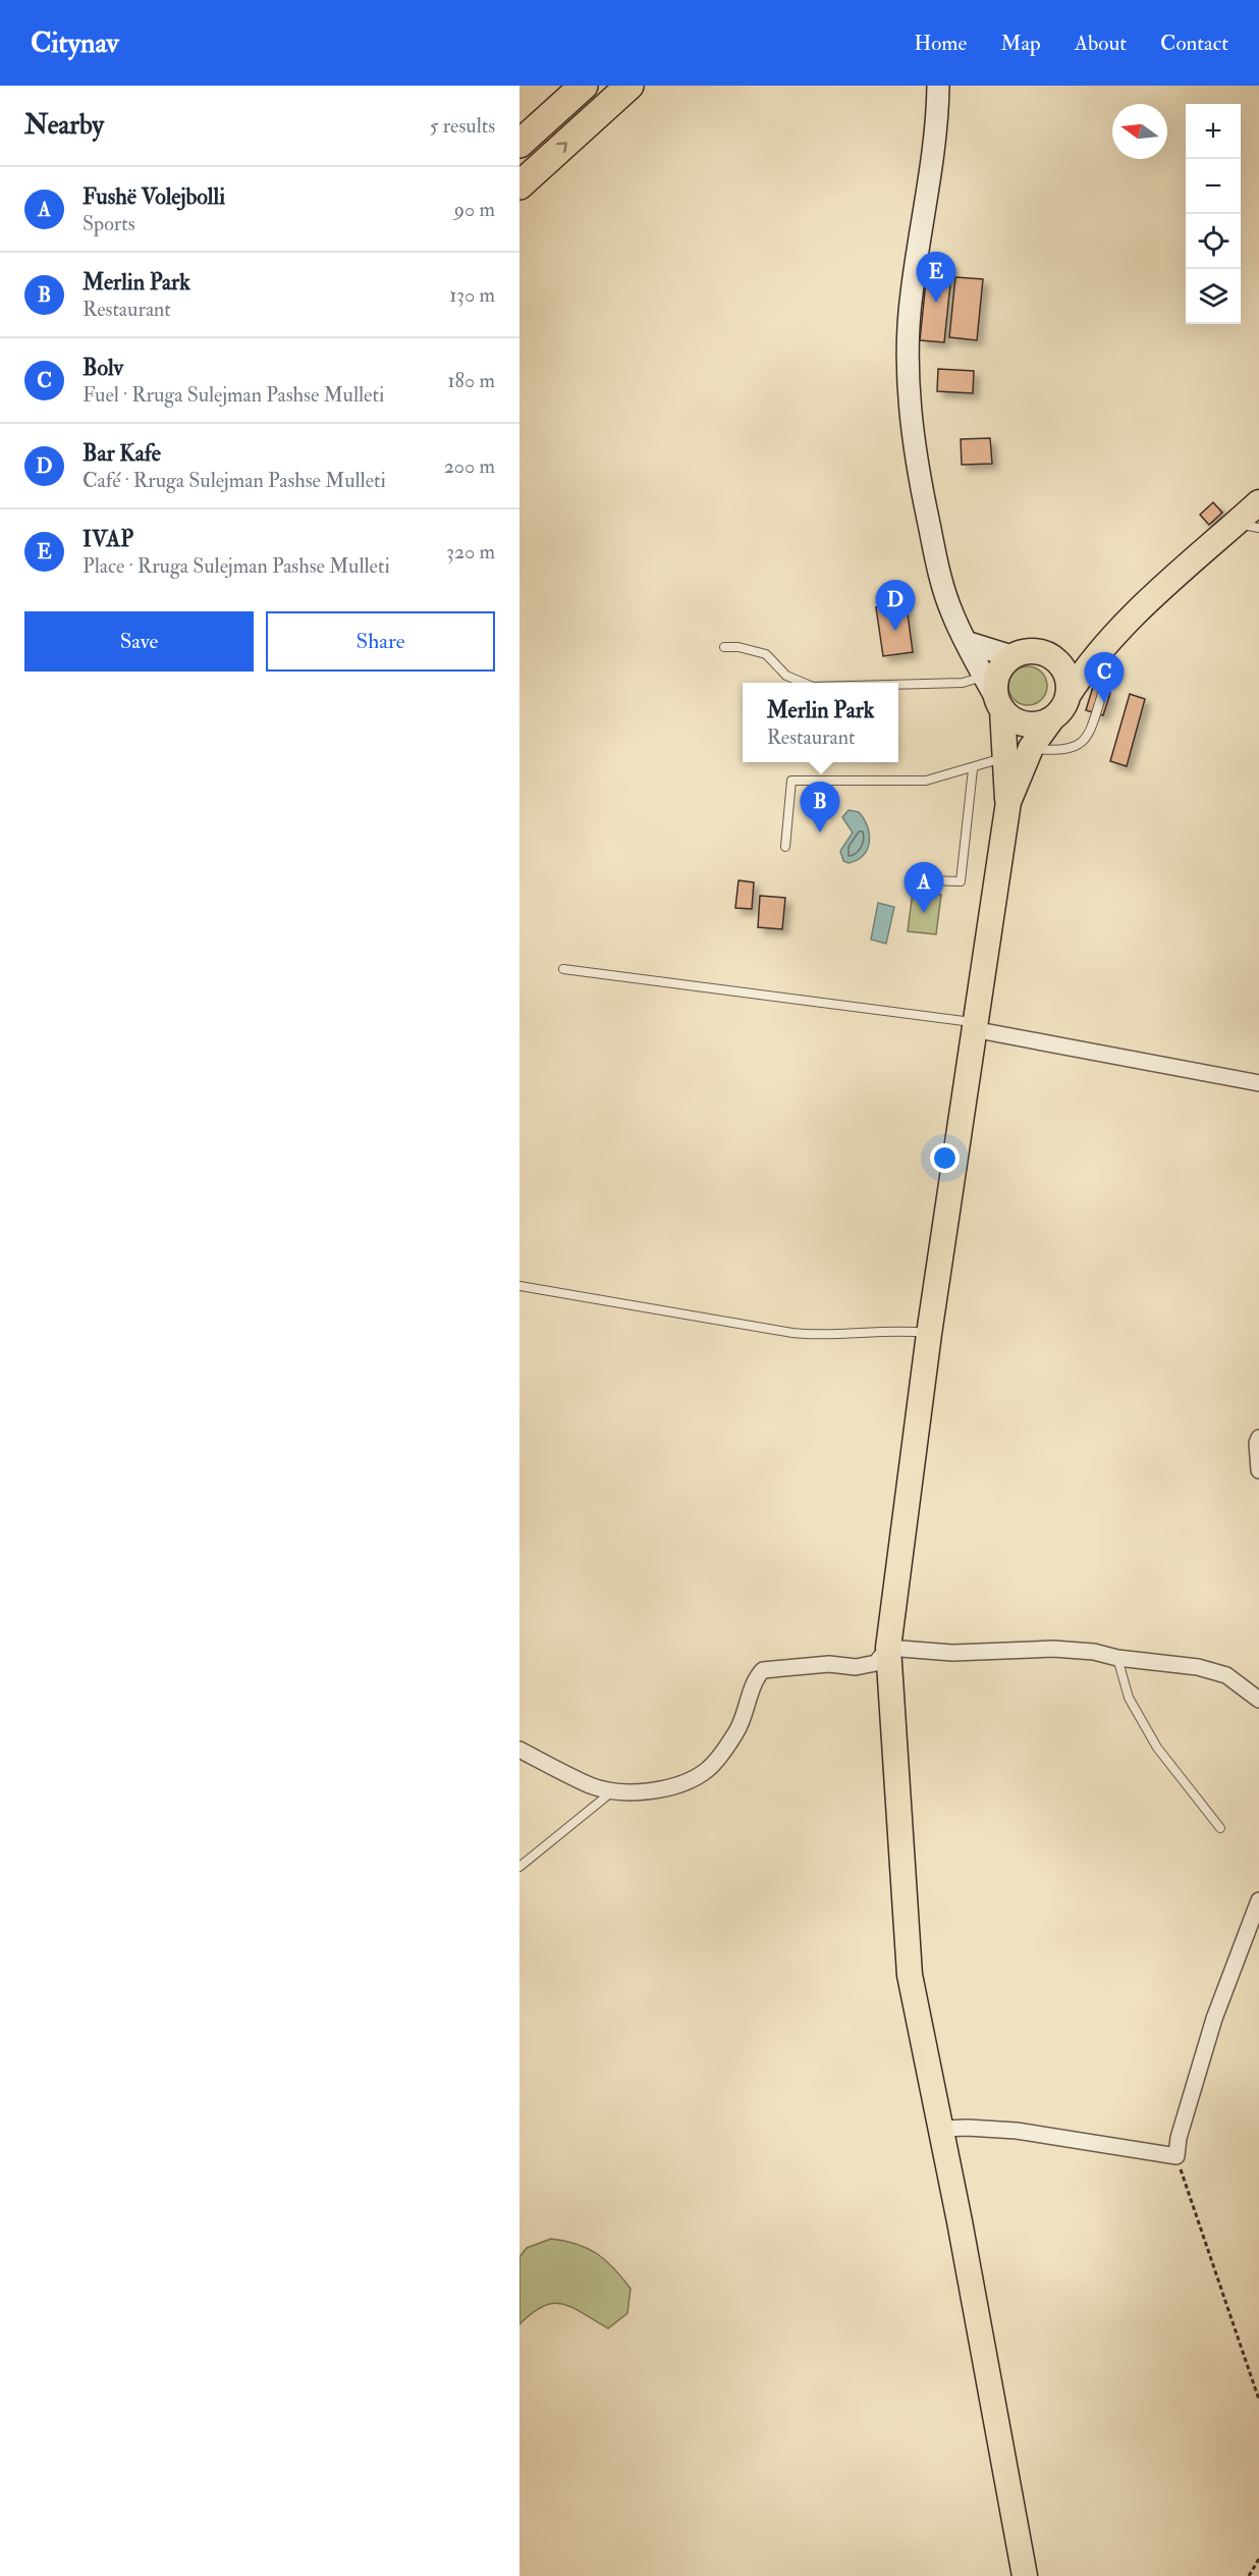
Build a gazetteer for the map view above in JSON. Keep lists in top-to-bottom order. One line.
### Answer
{"north":"left","page":{"header":"Citynav","nav":["Home","Map","About","Contact"],"heading":["Nearby","5 results"],"map_buttons":["+","−"],"list":[{"mark":"A","name":"Fushë Volejbolli","note":"Sports","value":"90 m"},{"mark":"B","name":"Merlin Park","note":"Restaurant","value":"130 m"},{"mark":"C","name":"Bolv","note":"Fuel · Rruga Sulejman Pashse Mulleti","value":"180 m"},{"mark":"D","name":"Bar Kafe","note":"Café · Rruga Sulejman Pashse Mulleti","value":"200 m"},{"mark":"E","name":"IVAP","note":"Place · Rruga Sulejman Pashse Mulleti","value":"320 m"}],"pins":["E","D","C","B","A"],"buttons":["Save","Share"],"popup":["Merlin Park","Restaurant"]}}
